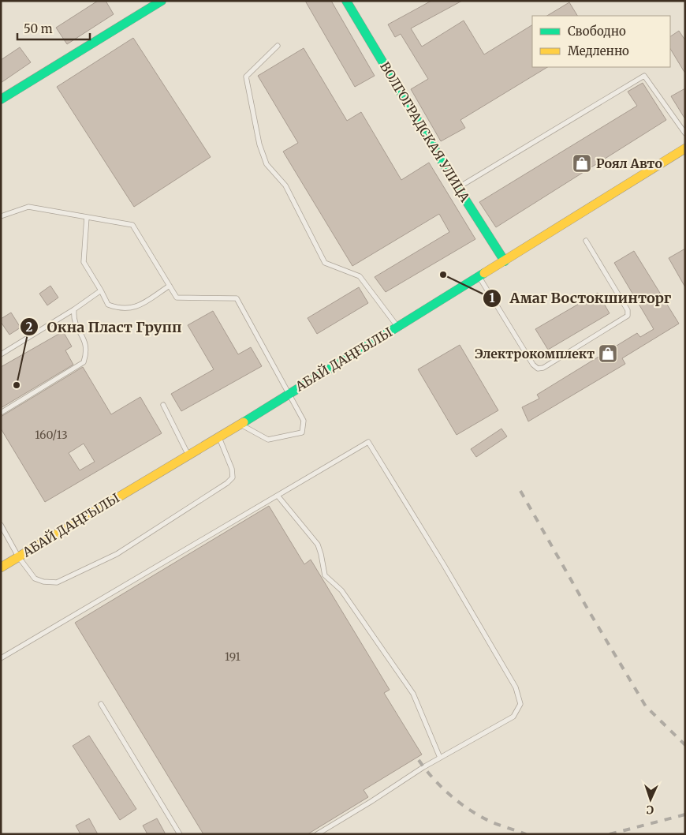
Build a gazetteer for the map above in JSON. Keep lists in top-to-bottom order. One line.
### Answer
{"streets":{"main road":["ВОЛГОГРАДСКАЯ УЛИЦА","АБАЙ ДАҢҒЫЛЫ"]},"crossings":[["ВОЛГОГРАДСКАЯ УЛИЦА","АБАЙ ДАҢҒЫЛЫ"]],"places":{"shop":["Роял Авто","Электрокомплект"],"other":["Амаг Востокшинторг","Окна Пласт Групп"]},"house_numbers":["160/13","191"],"legend":["Свободно","Медленно"],"scale_bar":"50 m","north":"bottom"}
